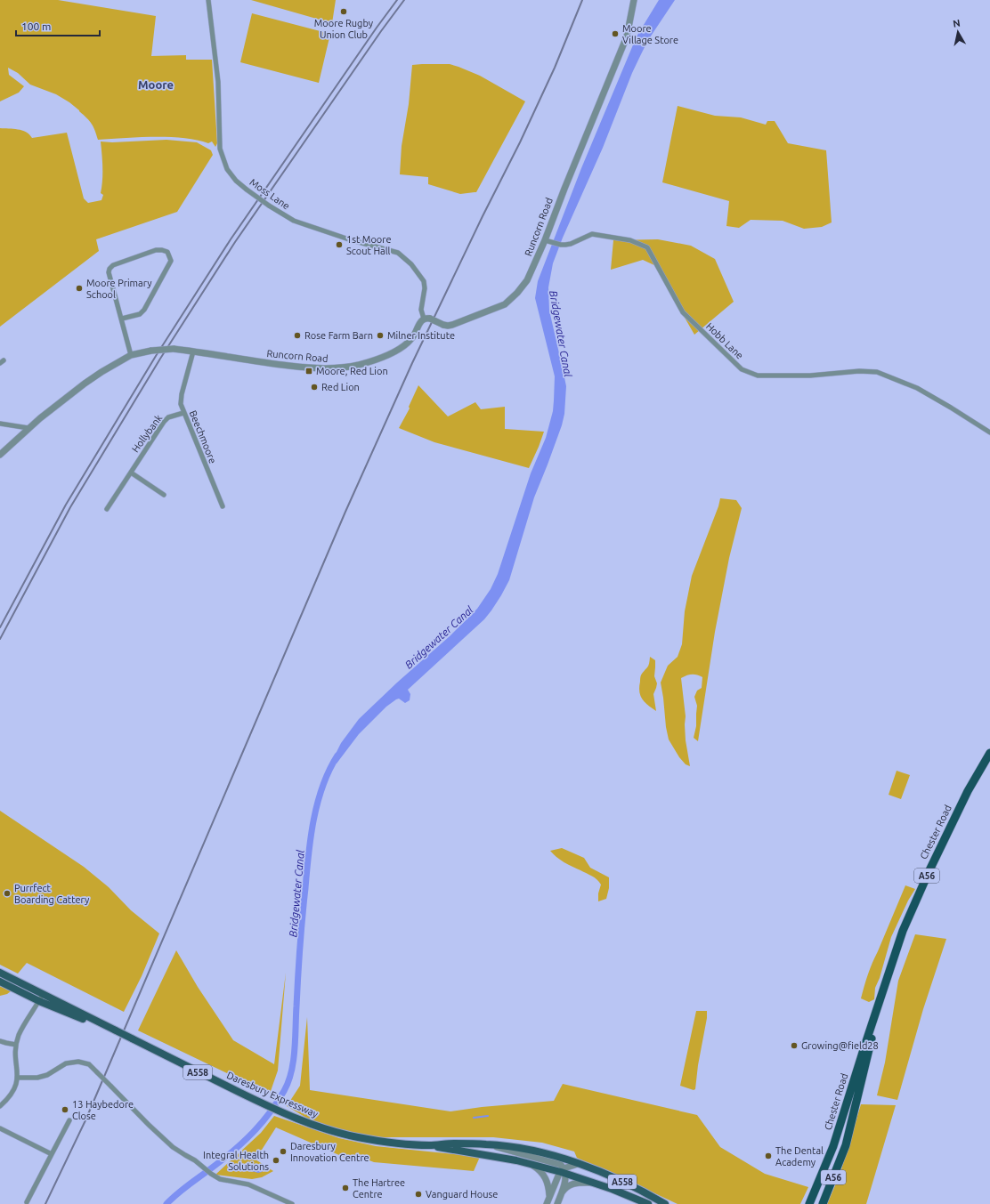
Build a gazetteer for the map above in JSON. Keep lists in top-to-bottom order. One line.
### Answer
{"streets":{"highway":["Chester Road","A56"],"main road":["A558","Daresbury Expressway"],"street":["Moss Lane","Runcorn Road","Hobb Lane","Hollybank","Beechmoore"]},"crossings":[["Moss Lane","Runcorn Road"],["Runcorn Road","Hobb Lane"],["Runcorn Road","Beechmoore"],["Hollybank","Beechmoore"]],"districts":["Moore"],"water":["Bridgewater Canal"],"places":{"other":["Moore Rugby Union Club","Moore Village Store","1st Moore Scout Hall","Moore Primary School","Rose Farm Barn","Milner Institute","Red Lion","Purrfect Boarding Cattery","Growing@field28","13 Haybedore Close","Daresbury Innovation Centre","The Dental Academy","Integral Health Solutions","The Hartree Centre","Vanguard House"],"transit":["Moore, Red Lion"]},"scale_bar":"100 m","north":"top"}
